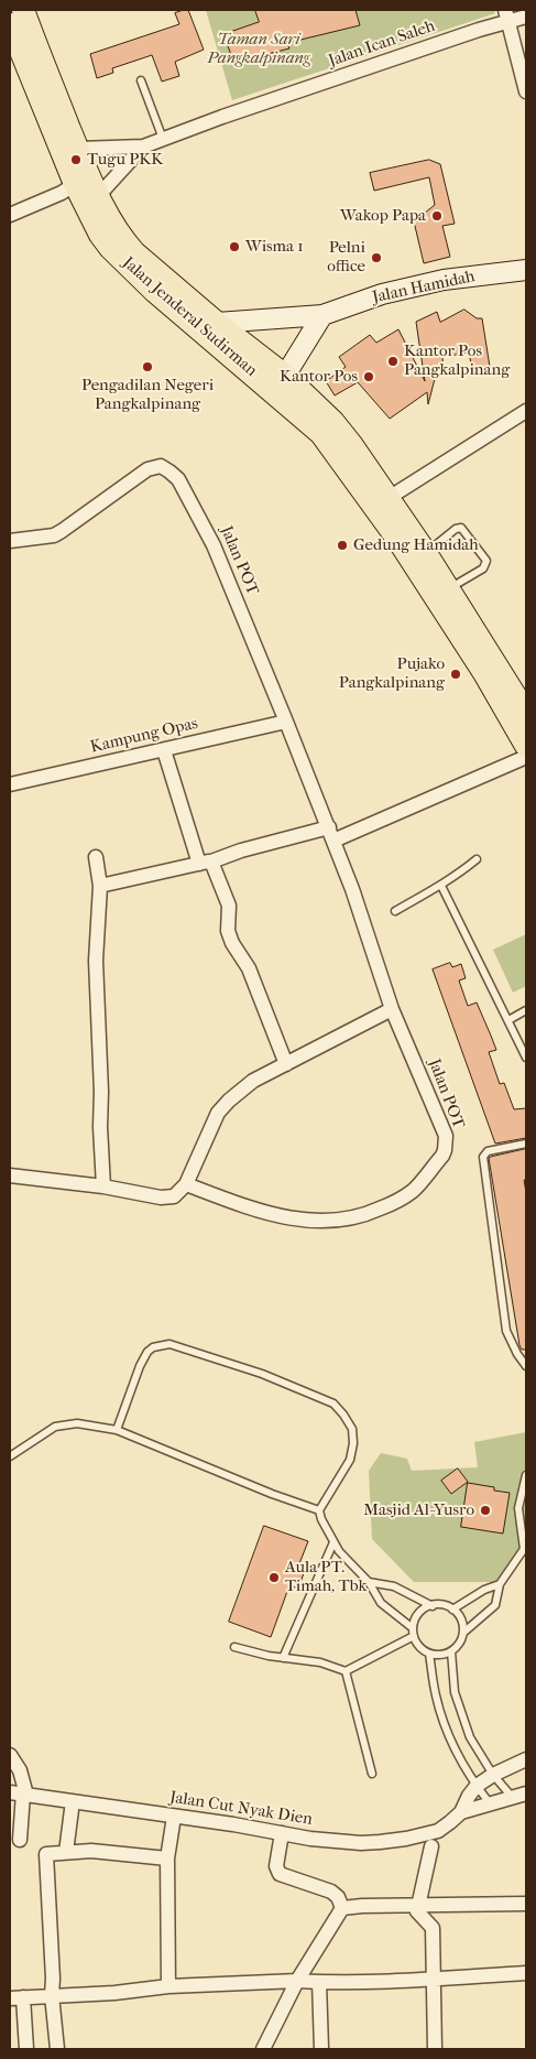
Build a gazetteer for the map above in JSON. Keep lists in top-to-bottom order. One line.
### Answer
{"streets":{"highway":["Jalan Jenderal Sudirman"],"main road":["Jalan Hamidah"],"street":["Jalan Ican Saleh","Jalan POT","Kampung Opas","Jalan Cut Nyak Dien"]},"crossings":[["Jalan Ican Saleh","Jalan Jenderal Sudirman"],["Jalan Hamidah","Jalan Jenderal Sudirman"],["Jalan POT","Kampung Opas"]],"parks":["Taman Sari Pangkalpinang"],"places":["Tugu PKK","Wakop Papa","Wisma 1","Pelni office","Kantor Pos Pangkalpinang","Pengadilan Negeri Pangkalpinang","Kantor Pos","Gedung Hamidah","Pujako Pangkalpinang","Masjid Al-Yusro","Aula PT. Timah, Tbk"]}
